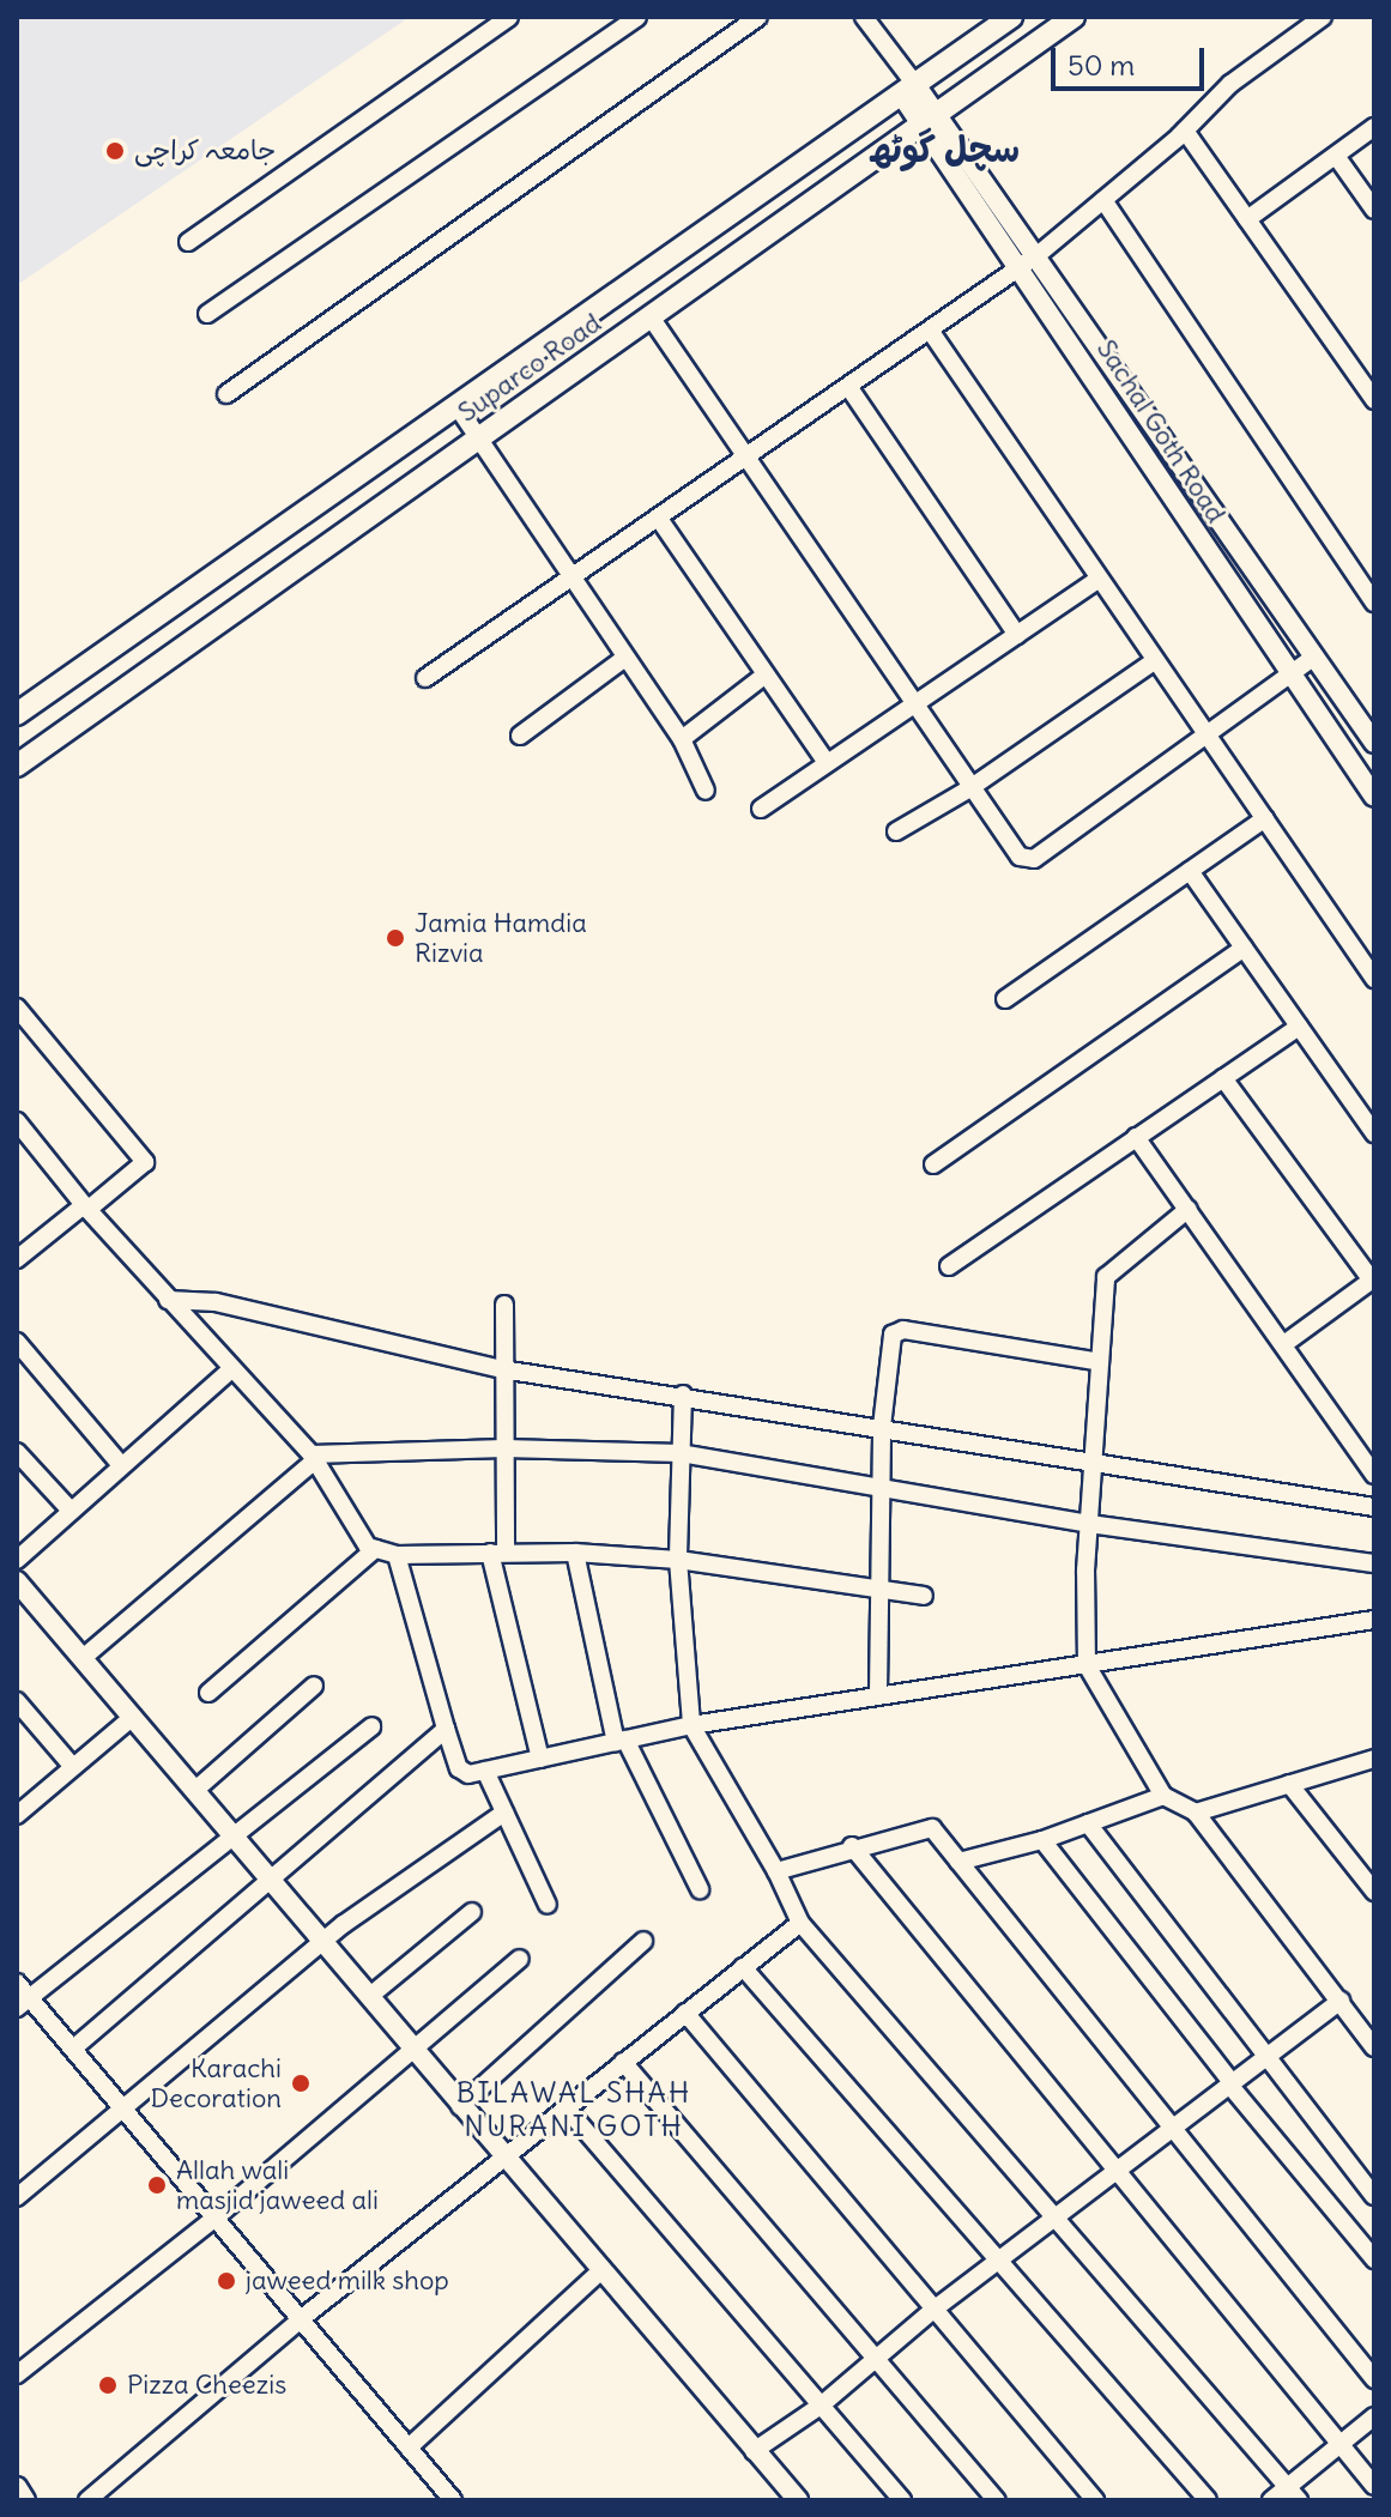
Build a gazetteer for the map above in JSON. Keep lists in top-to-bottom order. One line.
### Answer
{"streets":{"main road":["Suparco Road"],"street":["Sachal Goth Road"]},"crossings":[["Suparco Road","Sachal Goth Road"]],"districts":["سچل گوٹھ","BILAWAL SHAH NURANI GOTH"],"places":["جامعہ کراچی","Jamia Hamdia Rizvia","Karachi Decoration","Allah wali masjid jaweed ali","jaweed milk shop","Pizza Cheezis"],"scale_bar":"50 m"}
